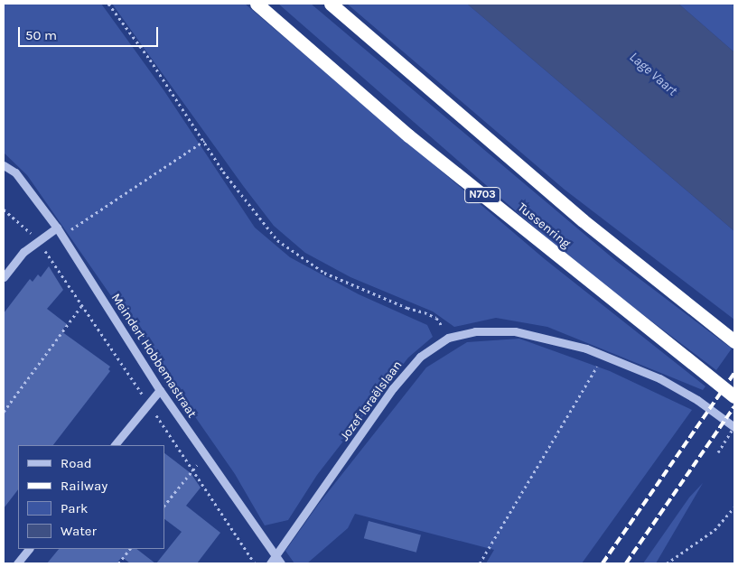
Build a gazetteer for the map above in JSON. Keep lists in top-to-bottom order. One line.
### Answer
{"streets":{"highway":["N703","Tussenring"],"street":["Meindert Hobbemastraat","Jozef Israëlslaan"]},"crossings":[["Meindert Hobbemastraat","Jozef Israëlslaan"]],"water":["Lage Vaart"],"legend":["Road","Railway","Park","Water"],"scale_bar":"50 m"}
